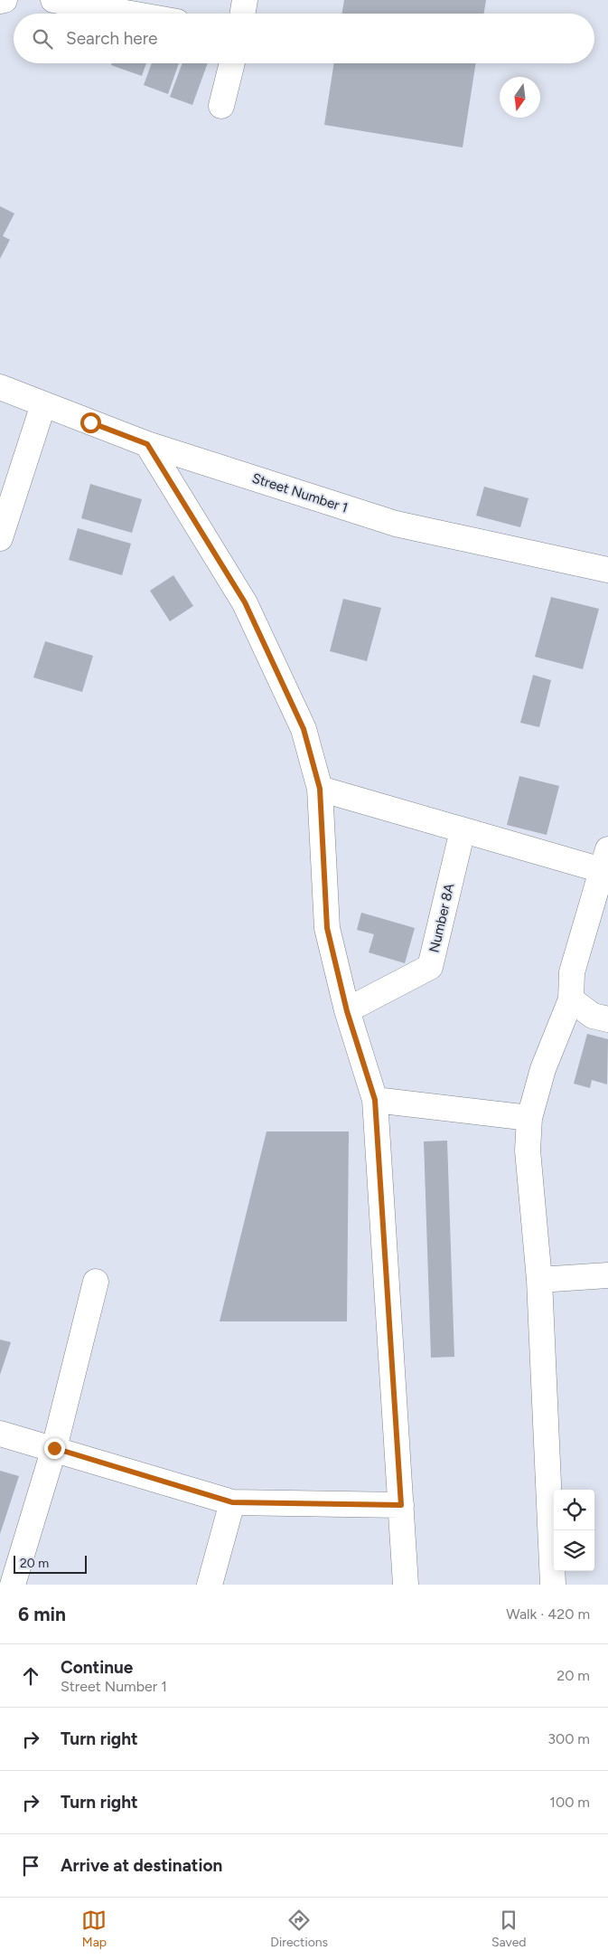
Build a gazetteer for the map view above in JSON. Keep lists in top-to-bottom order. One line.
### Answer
{"streets":{"street":["Street Number 1","Number 8A"]},"scale_bar":"20 m","north":"bottom","page":{"search":"Search here","scale":"20 m","heading":["6 min","Walk · 420 m"],"list":[["Continue","Street Number 1","20 m"],["Turn right","300 m"],["Turn right","100 m"],"Arrive at destination"],"nav":["Map","Directions","Saved"]}}
